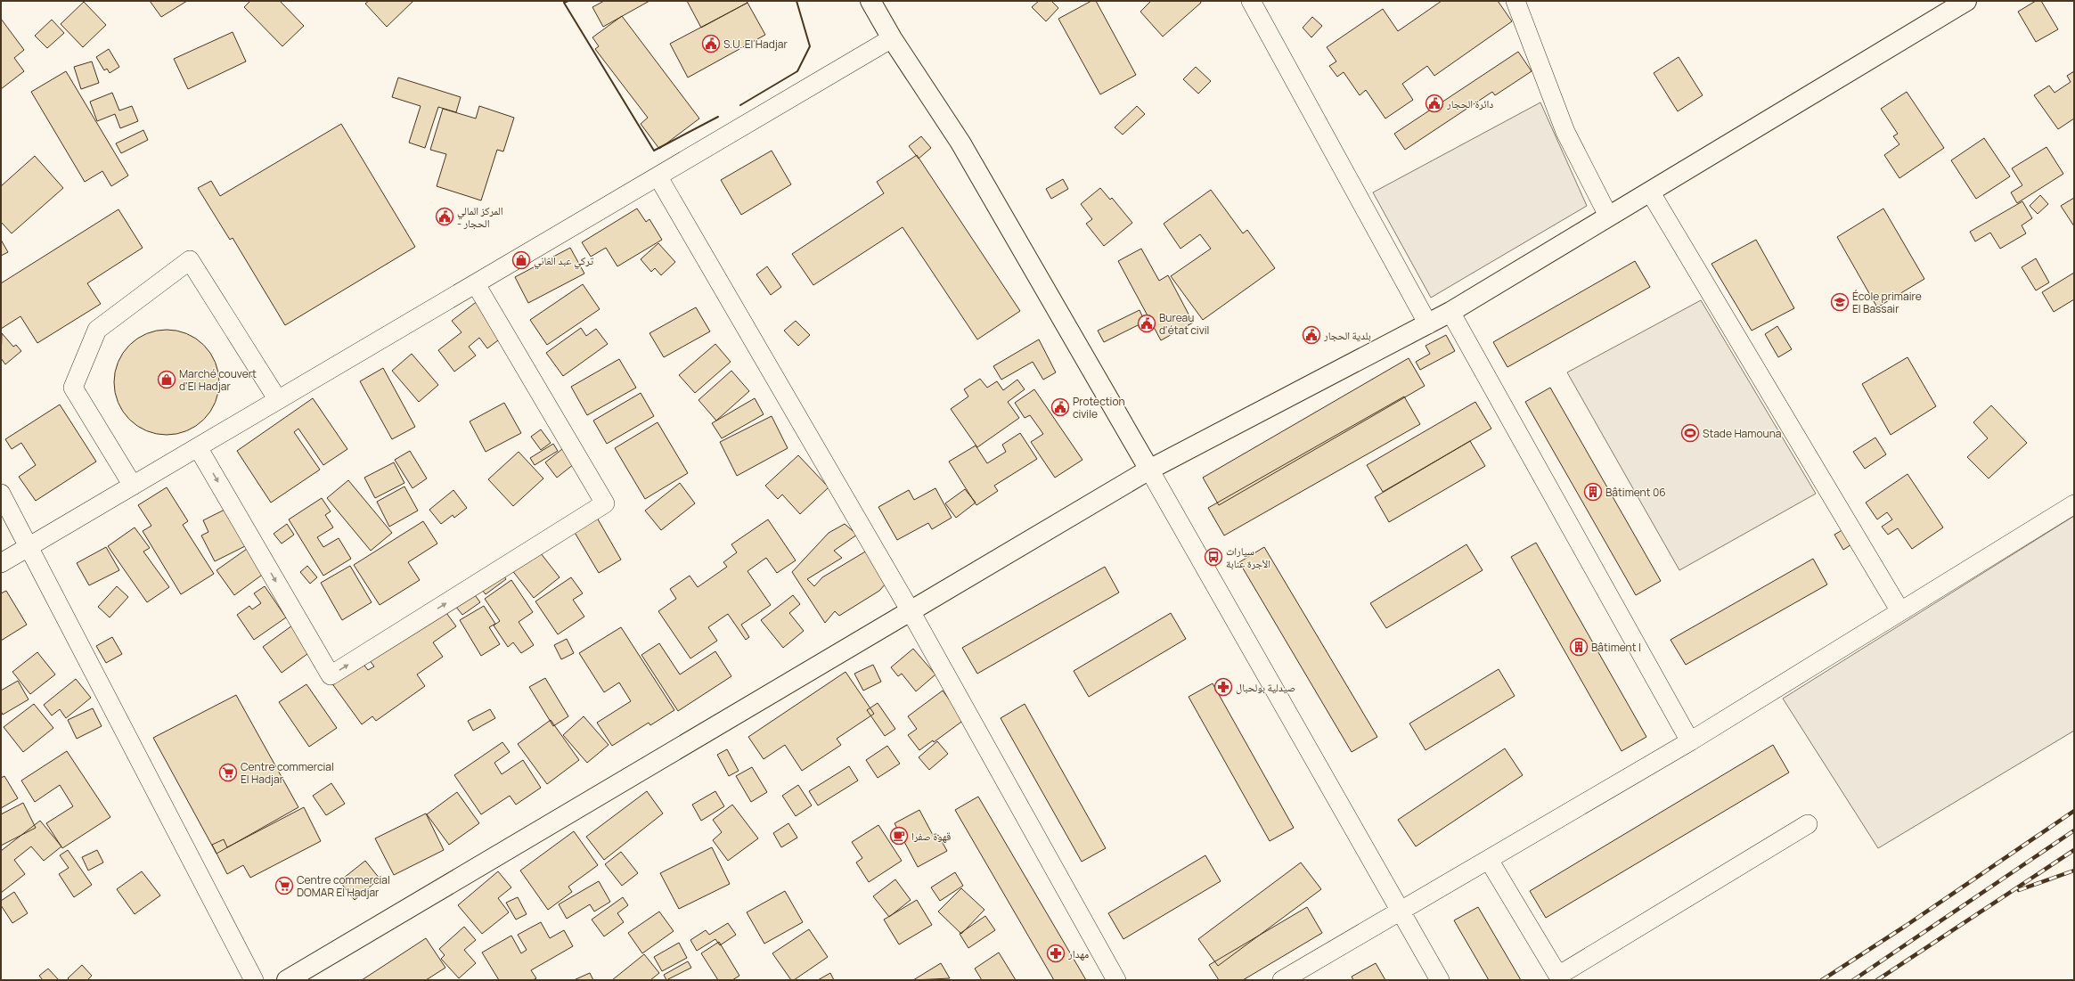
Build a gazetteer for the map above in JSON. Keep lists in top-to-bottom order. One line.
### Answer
{"places":{"public building":["S.U. El Hadjar","دائرة الحجار","المركز المالي - الحجار","Bureau d'état civil","بلدية الحجار","Protection civile"],"shop":["تركي عبد الغاني","Marché couvert d'El Hadjar"],"school or university":["École primaire El Bassair"],"sports":["Stade Hamouna"],"building":["Bâtiment 06","Bâtiment I"],"bus stop":["سيارات الأجرة عنابة"],"pharmacy":["صيدلية بولحبال","مهدار"],"supermarket":["Centre commercial El Hadjar","Centre commercial DOMAR El Hadjar"],"cafe":["قهوة صفرا"]}}
